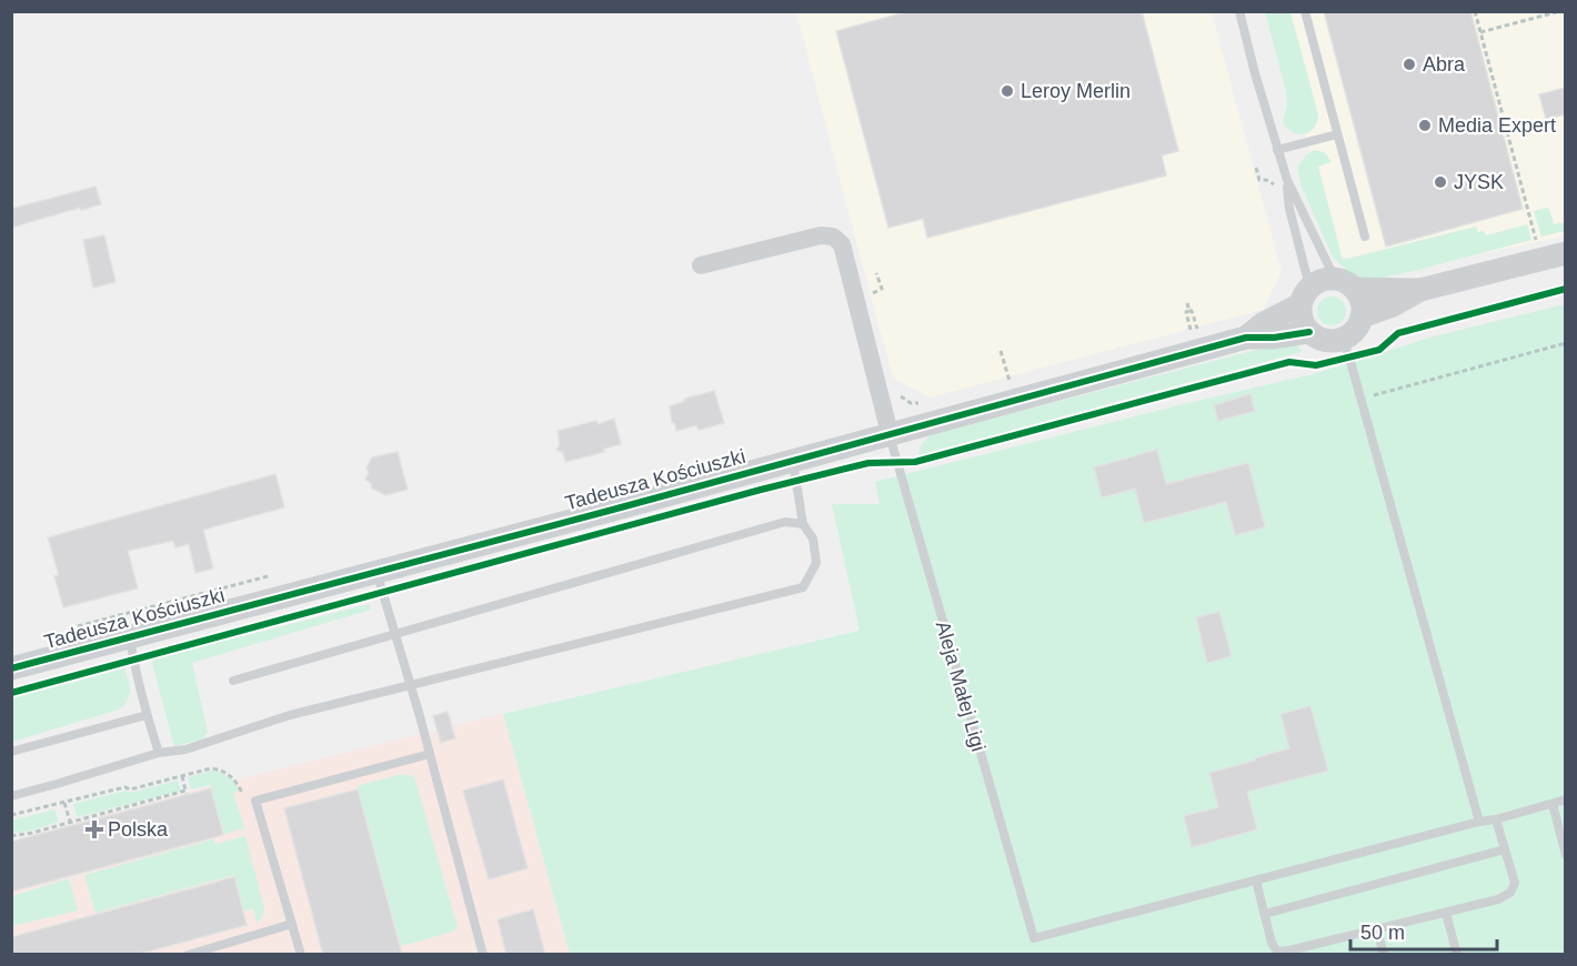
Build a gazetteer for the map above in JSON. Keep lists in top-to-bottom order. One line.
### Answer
{"streets":{"street":["Tadeusza Kościuszki"],"lane":["Aleja Małej Ligi"]},"crossings":[["Tadeusza Kościuszki","Aleja Małej Ligi"]],"places":{"other":["Abra","Leroy Merlin","Media Expert","JYSK"],"health":["Polska"]},"scale_bar":"50 m"}
